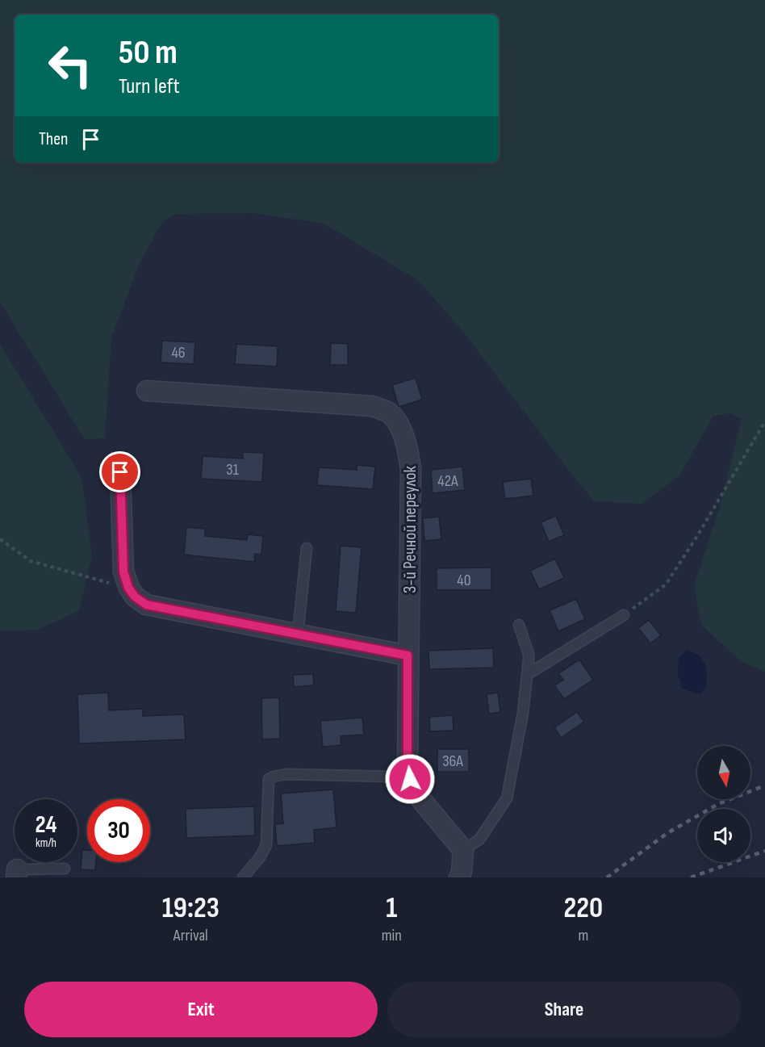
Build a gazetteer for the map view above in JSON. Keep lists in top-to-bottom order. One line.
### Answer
{"streets":{"street":["3-й Речной переулок"]},"house_numbers":["46","31","42А","40","36А"],"north":"bottom","page":{"turn":["50 m","Turn left"],"then":"Then","speed":"24 km/h","limit":"30","eta":["19:23","Arrival","1","min","220","m"],"buttons":["Exit","Share"]}}
